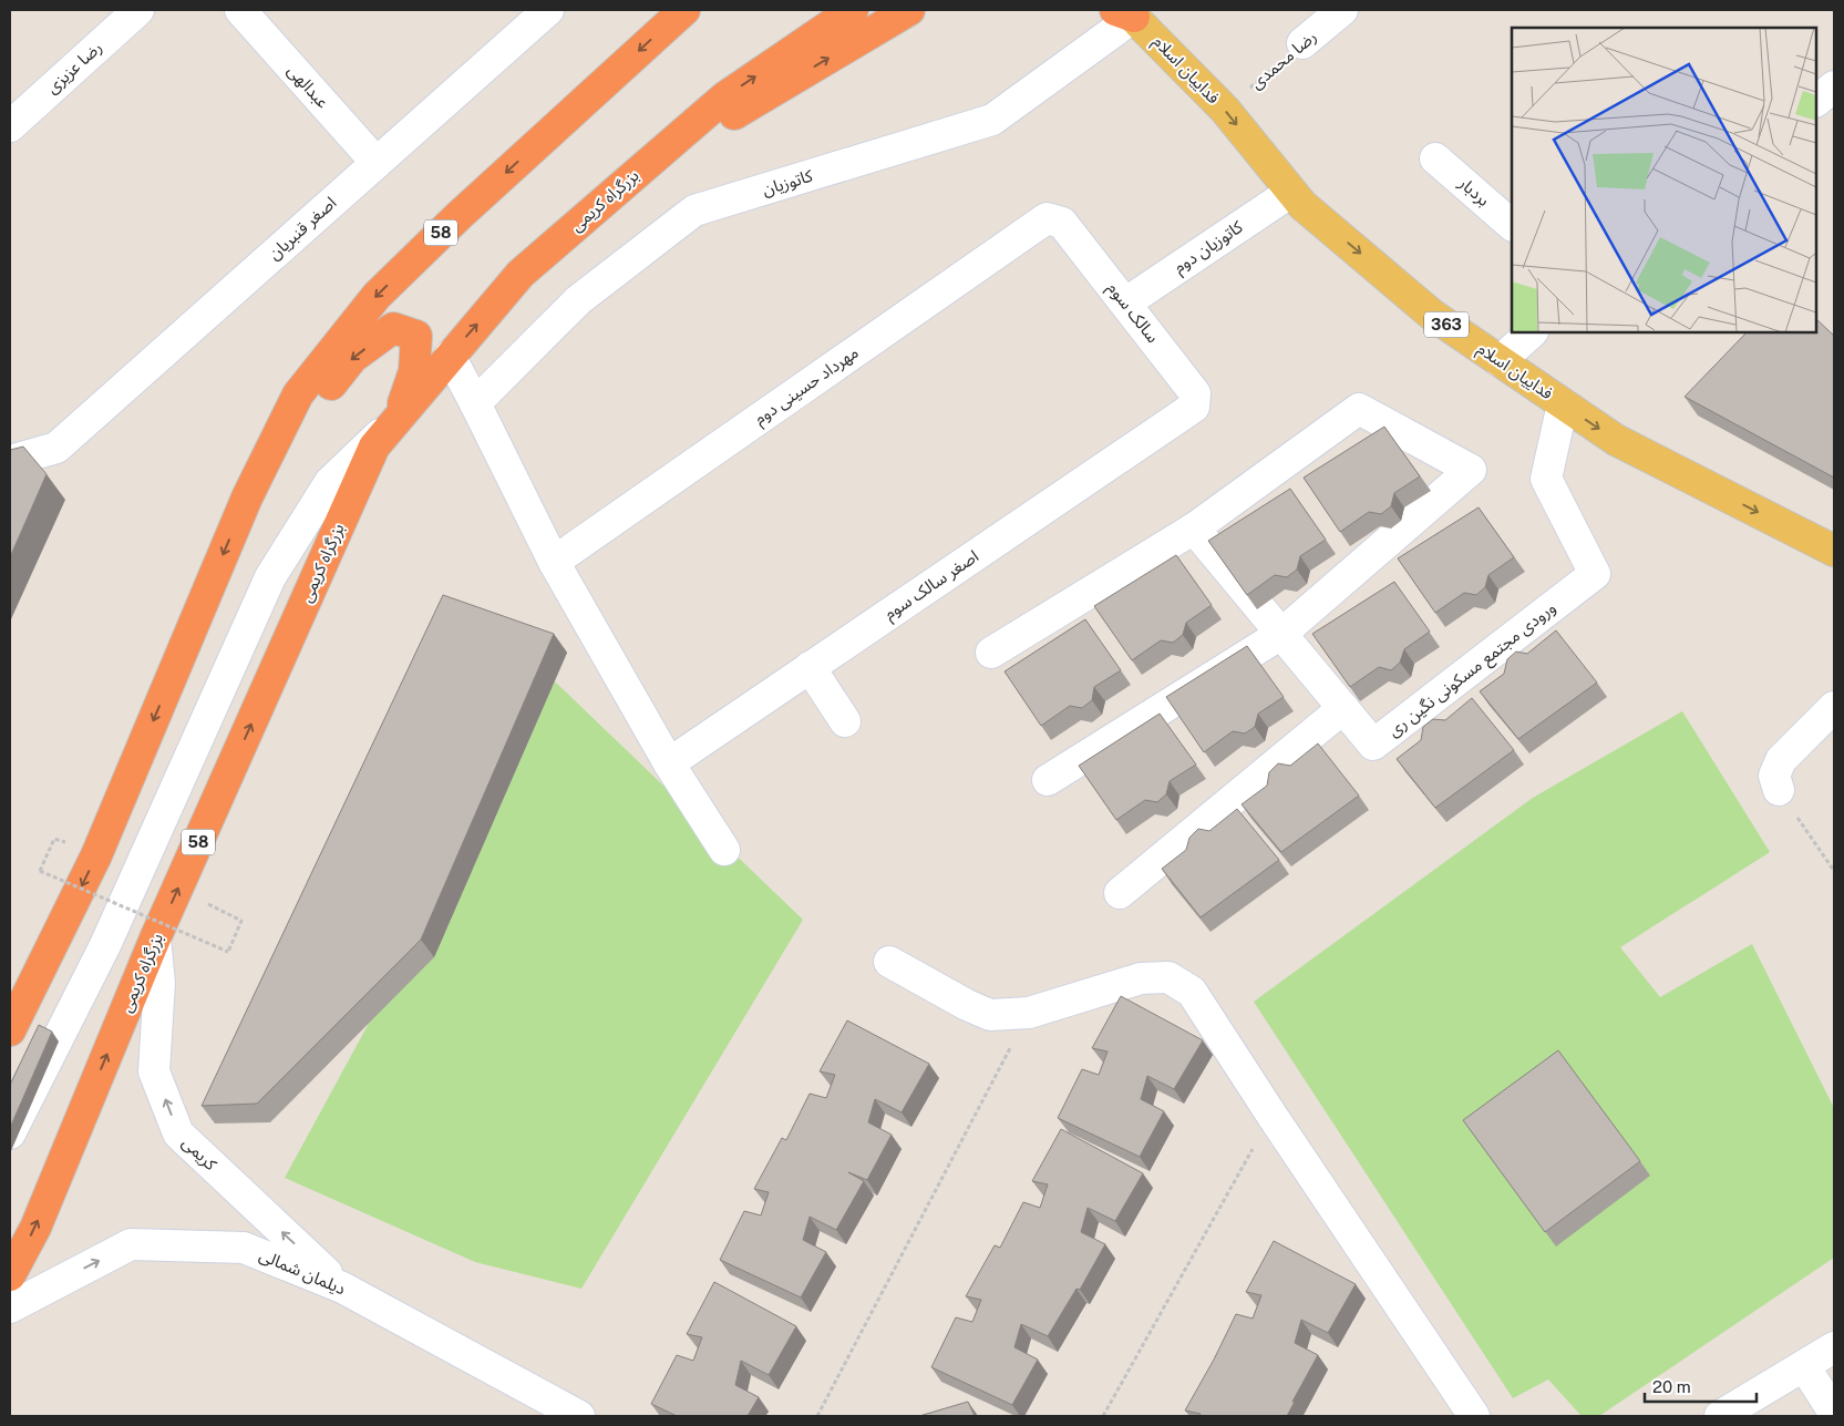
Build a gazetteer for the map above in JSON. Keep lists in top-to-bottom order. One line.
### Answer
{"streets":{"highway":["بزرگراه کریمی","58"],"main road":["فداییان اسلام","363"],"street":["رضا محمدی","رضا عزیزی","عبدالهی","کاتوزیان","بردبار","اصغر قنبریان","کاتوزیان دوم","سالک سوم","مهرداد حسینی دوم","اصغر سالک سوم","ورودی مجتمع مسکونی نگین ری","کریمی","دیلمان شمالی"]},"crossings":[["رضا محمدی","فداییان اسلام"],["فداییان اسلام","کاتوزیان"],["فداییان اسلام","کاتوزیان دوم"],["فداییان اسلام","ورودی مجتمع مسکونی نگین ری"],["عبدالهی","اصغر قنبریان"],["بزرگراه کریمی","کریمی"],["کاتوزیان دوم","سالک سوم"],["سالک سوم","مهرداد حسینی دوم"],["سالک سوم","اصغر سالک سوم"],["کریمی","دیلمان شمالی"]],"one_way":["فداییان اسلام","کریمی","دیلمان شمالی"],"scale_bar":"20 m"}
